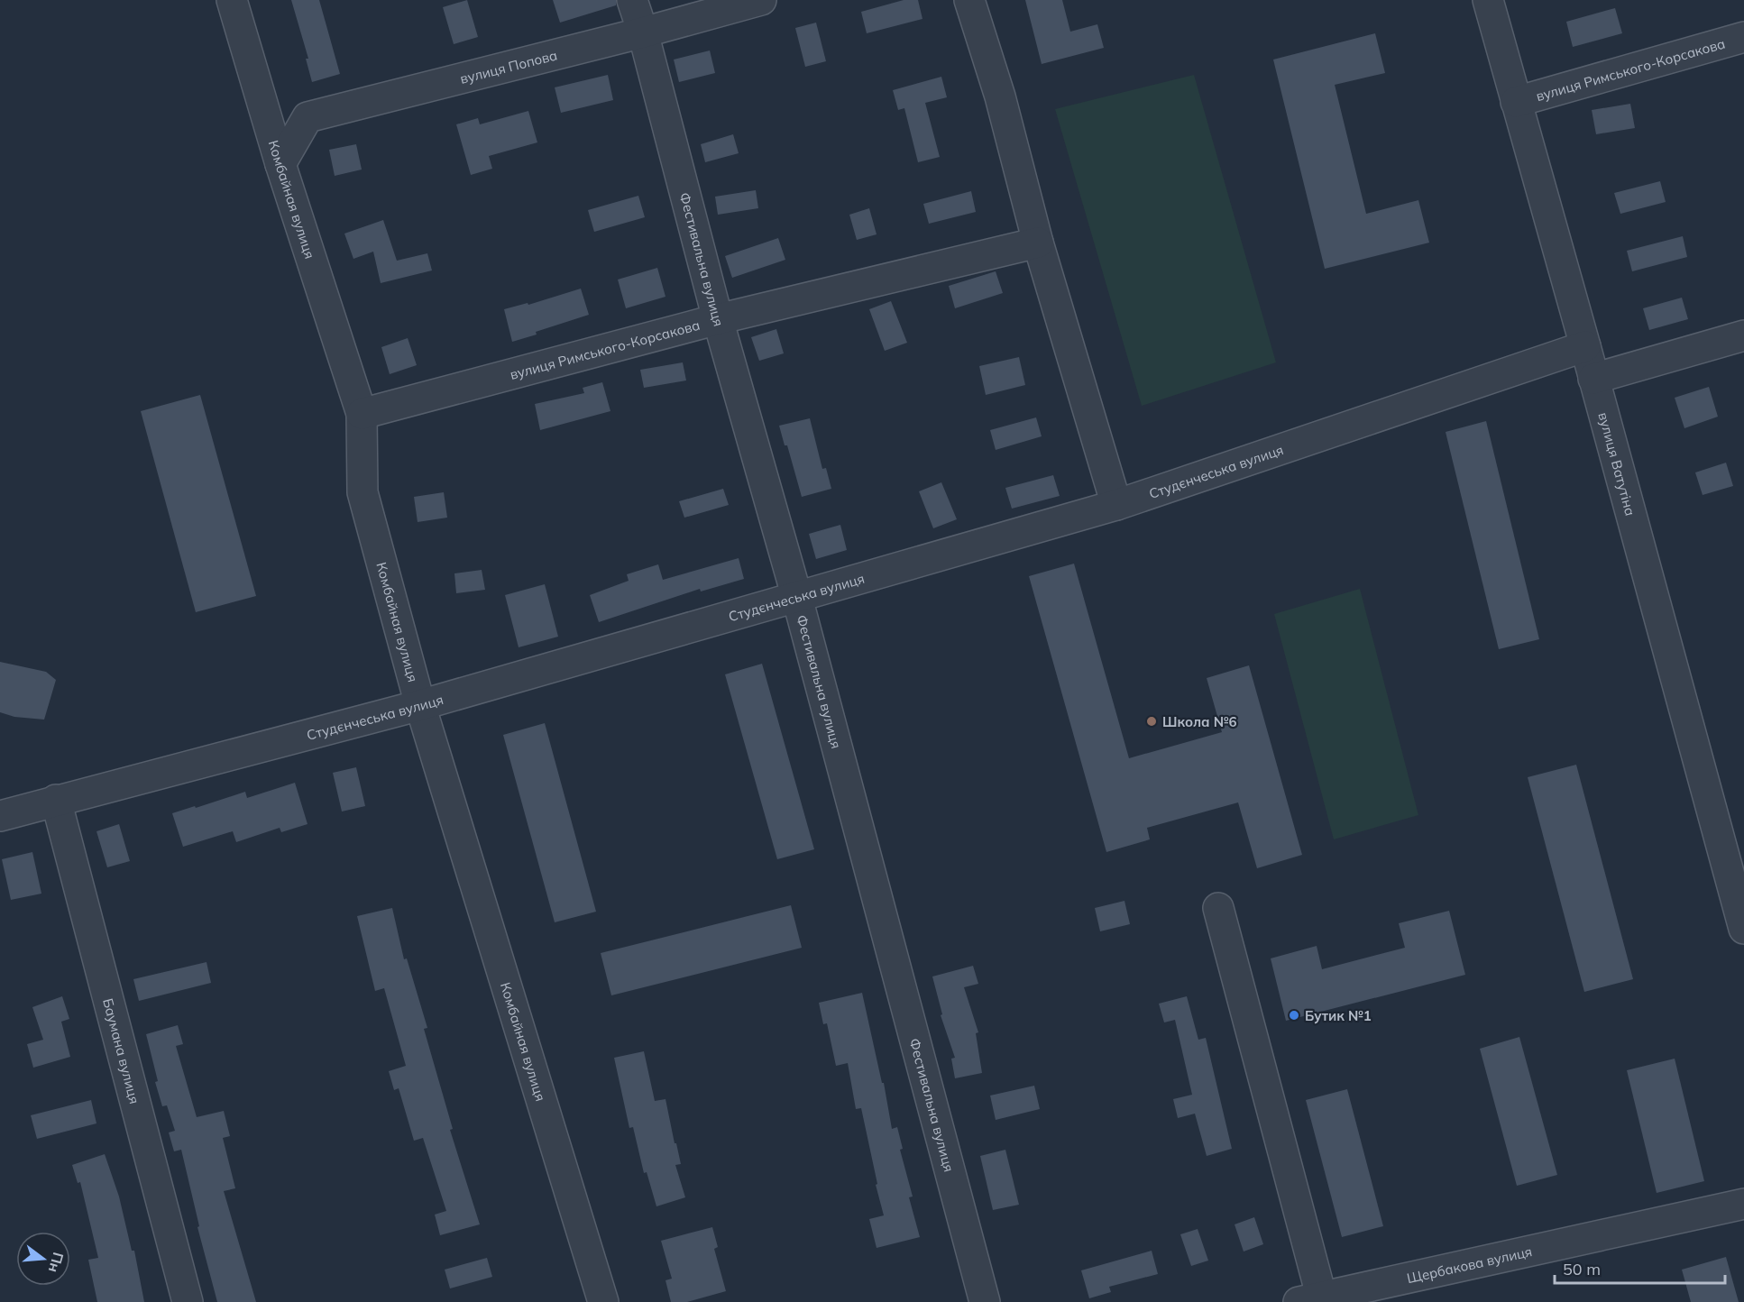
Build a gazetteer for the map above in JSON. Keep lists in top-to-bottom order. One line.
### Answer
{"streets":{"street":["вулиця Попова","вулиця Римського-Корсакова","Комбайная вулиця","Фестивальна вулиця","вулиця Ватутіна","Студєнчеська вулиця","Баумана вулиця","Щербакова вулиця"]},"crossings":[["вулиця Попова","Комбайная вулиця"],["вулиця Попова","Фестивальна вулиця"],["вулиця Римського-Корсакова","Комбайная вулиця"],["вулиця Римського-Корсакова","Фестивальна вулиця"],["вулиця Римського-Корсакова","вулиця Ватутіна"],["Комбайная вулиця","Студєнчеська вулиця"],["Фестивальна вулиця","Студєнчеська вулиця"],["вулиця Ватутіна","Студєнчеська вулиця"],["Студєнчеська вулиця","Баумана вулиця"]],"places":["Школа №6","Бутик №1"],"scale_bar":"50 m","north":"right"}
